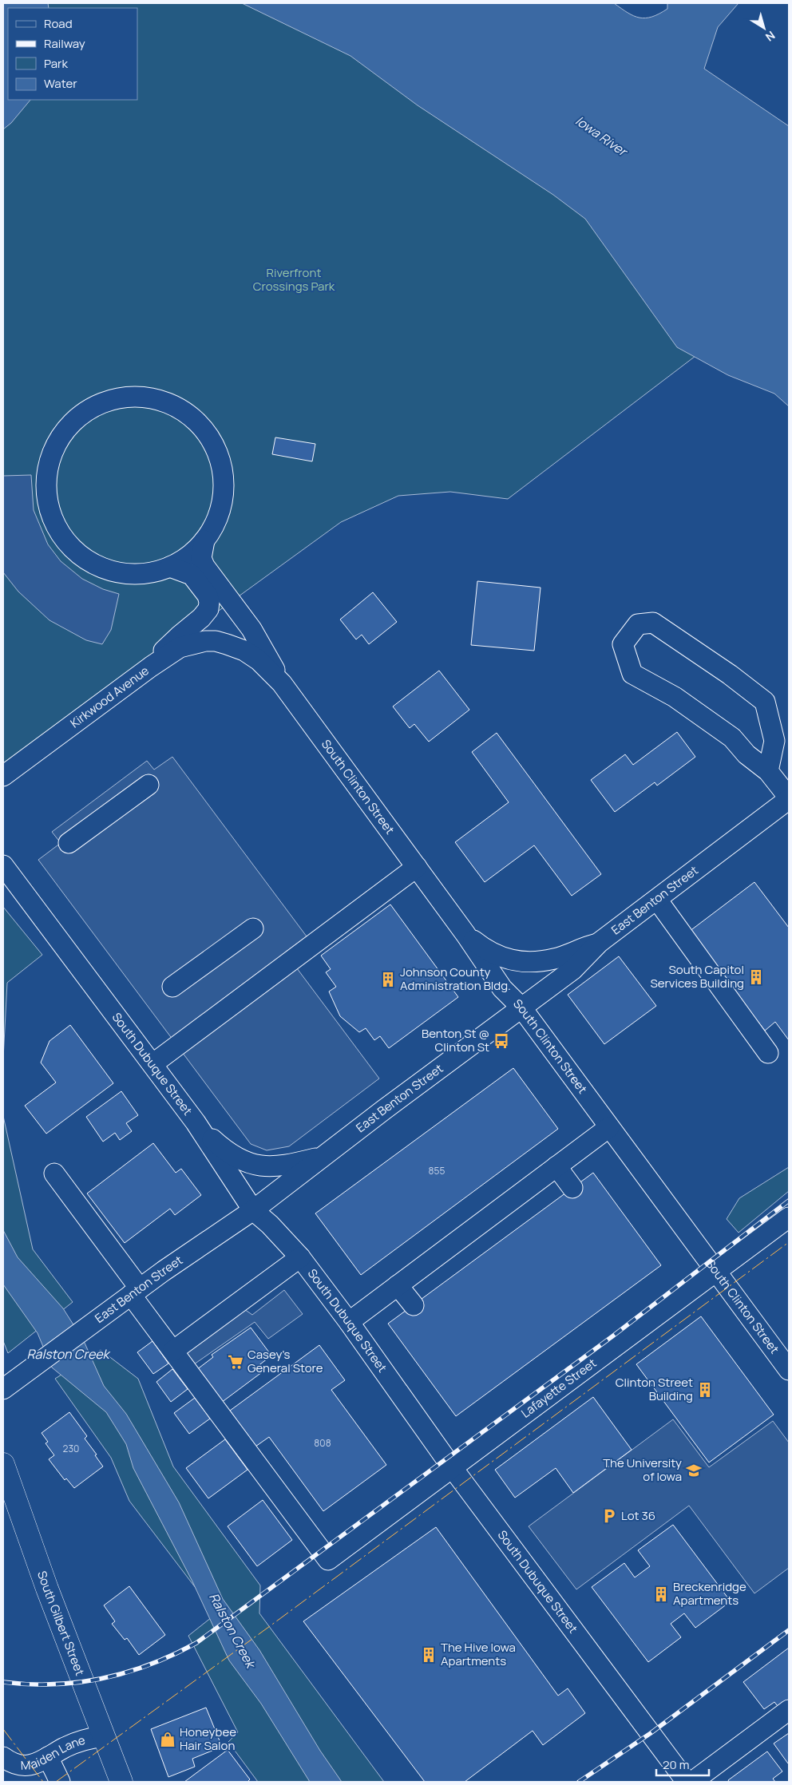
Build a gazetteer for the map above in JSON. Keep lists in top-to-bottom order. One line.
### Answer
{"streets":{"main road":["South Gilbert Street"],"street":["Kirkwood Avenue","South Clinton Street","East Benton Street","South Dubuque Street","Lafayette Street","Maiden Lane"]},"crossings":[["Kirkwood Avenue","South Clinton Street"],["South Clinton Street","East Benton Street"],["South Clinton Street","Lafayette Street"],["East Benton Street","South Dubuque Street"],["South Dubuque Street","Lafayette Street"],["South Gilbert Street","Maiden Lane"]],"water":["Iowa River","Ralston Creek"],"parks":["Riverfront Crossings Park"],"places":{"building":["South Capitol Services Building","Johnson County Administration Bldg.","Clinton Street Building","Breckenridge Apartments","The Hive Iowa Apartments"],"bus stop":["Benton St @ Clinton St"],"supermarket":["Casey's General Store"],"school or university":["The University of Iowa"],"parking":["Lot 36"],"shop":["Honeybee Hair Salon"]},"house_numbers":["855","808","230"],"legend":["Road","Railway","Park","Water"],"scale_bar":"20 m","north":"bottom right"}
